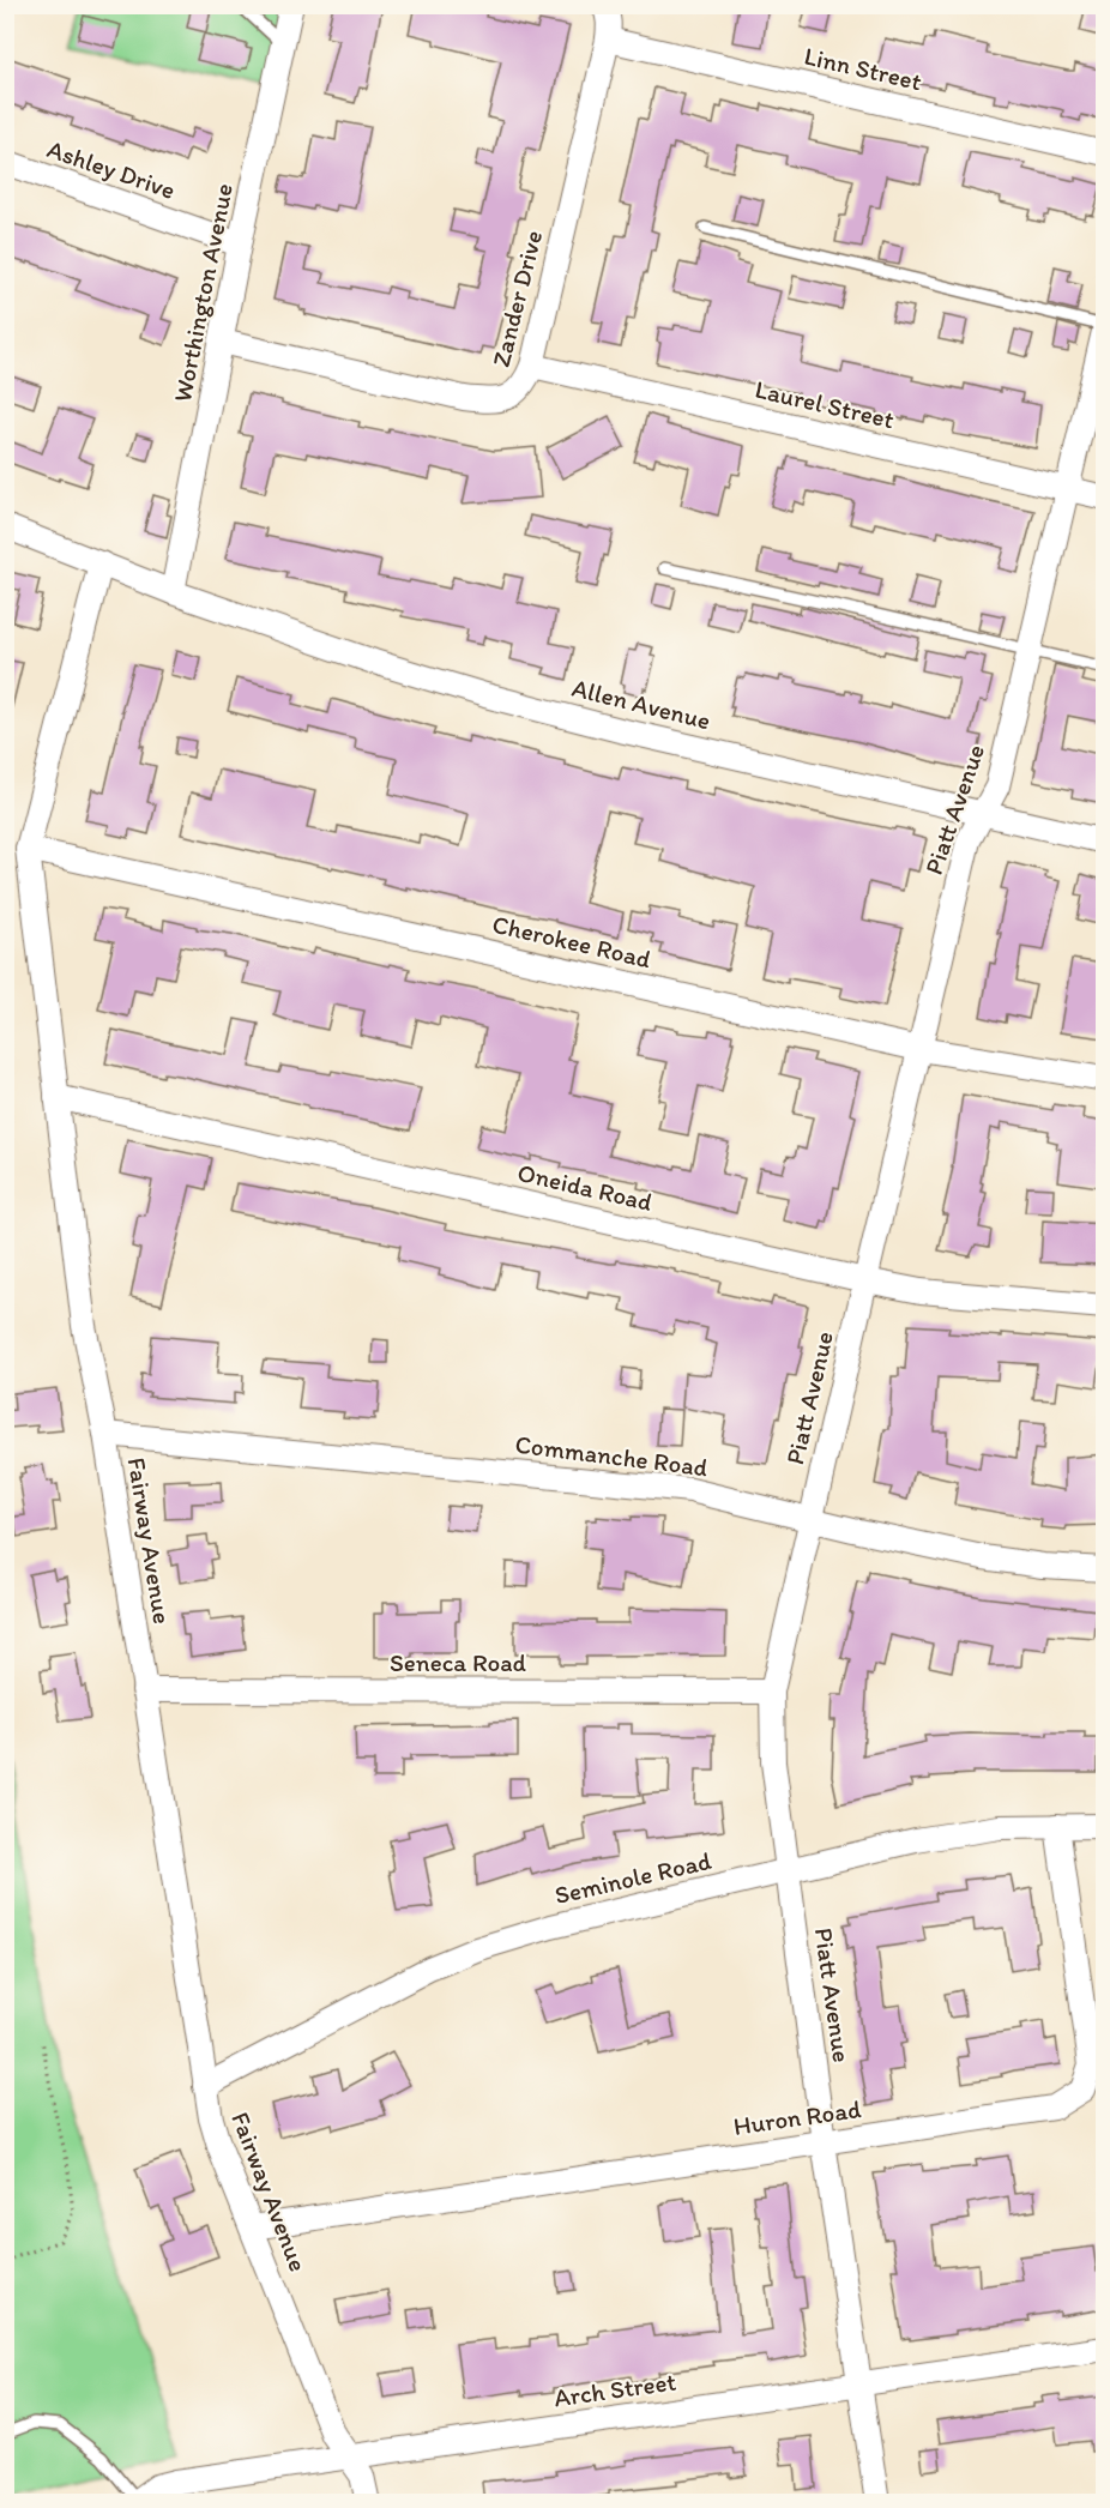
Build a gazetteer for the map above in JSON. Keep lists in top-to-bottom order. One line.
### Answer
{"streets":{"street":["Linn Street","Ashley Drive","Worthington Avenue","Zander Drive","Laurel Street","Allen Avenue","Piatt Avenue","Cherokee Road","Oneida Road","Commanche Road","Fairway Avenue","Seneca Road","Seminole Road","Huron Road","Arch Street"]},"crossings":[["Linn Street","Zander Drive"],["Ashley Drive","Worthington Avenue"],["Worthington Avenue","Zander Drive"],["Worthington Avenue","Allen Avenue"],["Zander Drive","Laurel Street"],["Laurel Street","Piatt Avenue"],["Allen Avenue","Piatt Avenue"],["Allen Avenue","Fairway Avenue"],["Piatt Avenue","Cherokee Road"],["Piatt Avenue","Oneida Road"],["Piatt Avenue","Commanche Road"],["Piatt Avenue","Seneca Road"],["Piatt Avenue","Seminole Road"],["Piatt Avenue","Huron Road"],["Piatt Avenue","Arch Street"],["Cherokee Road","Fairway Avenue"],["Oneida Road","Fairway Avenue"],["Commanche Road","Fairway Avenue"],["Fairway Avenue","Seneca Road"],["Fairway Avenue","Seminole Road"],["Fairway Avenue","Huron Road"],["Fairway Avenue","Arch Street"],["Seminole Road","Huron Road"]]}
